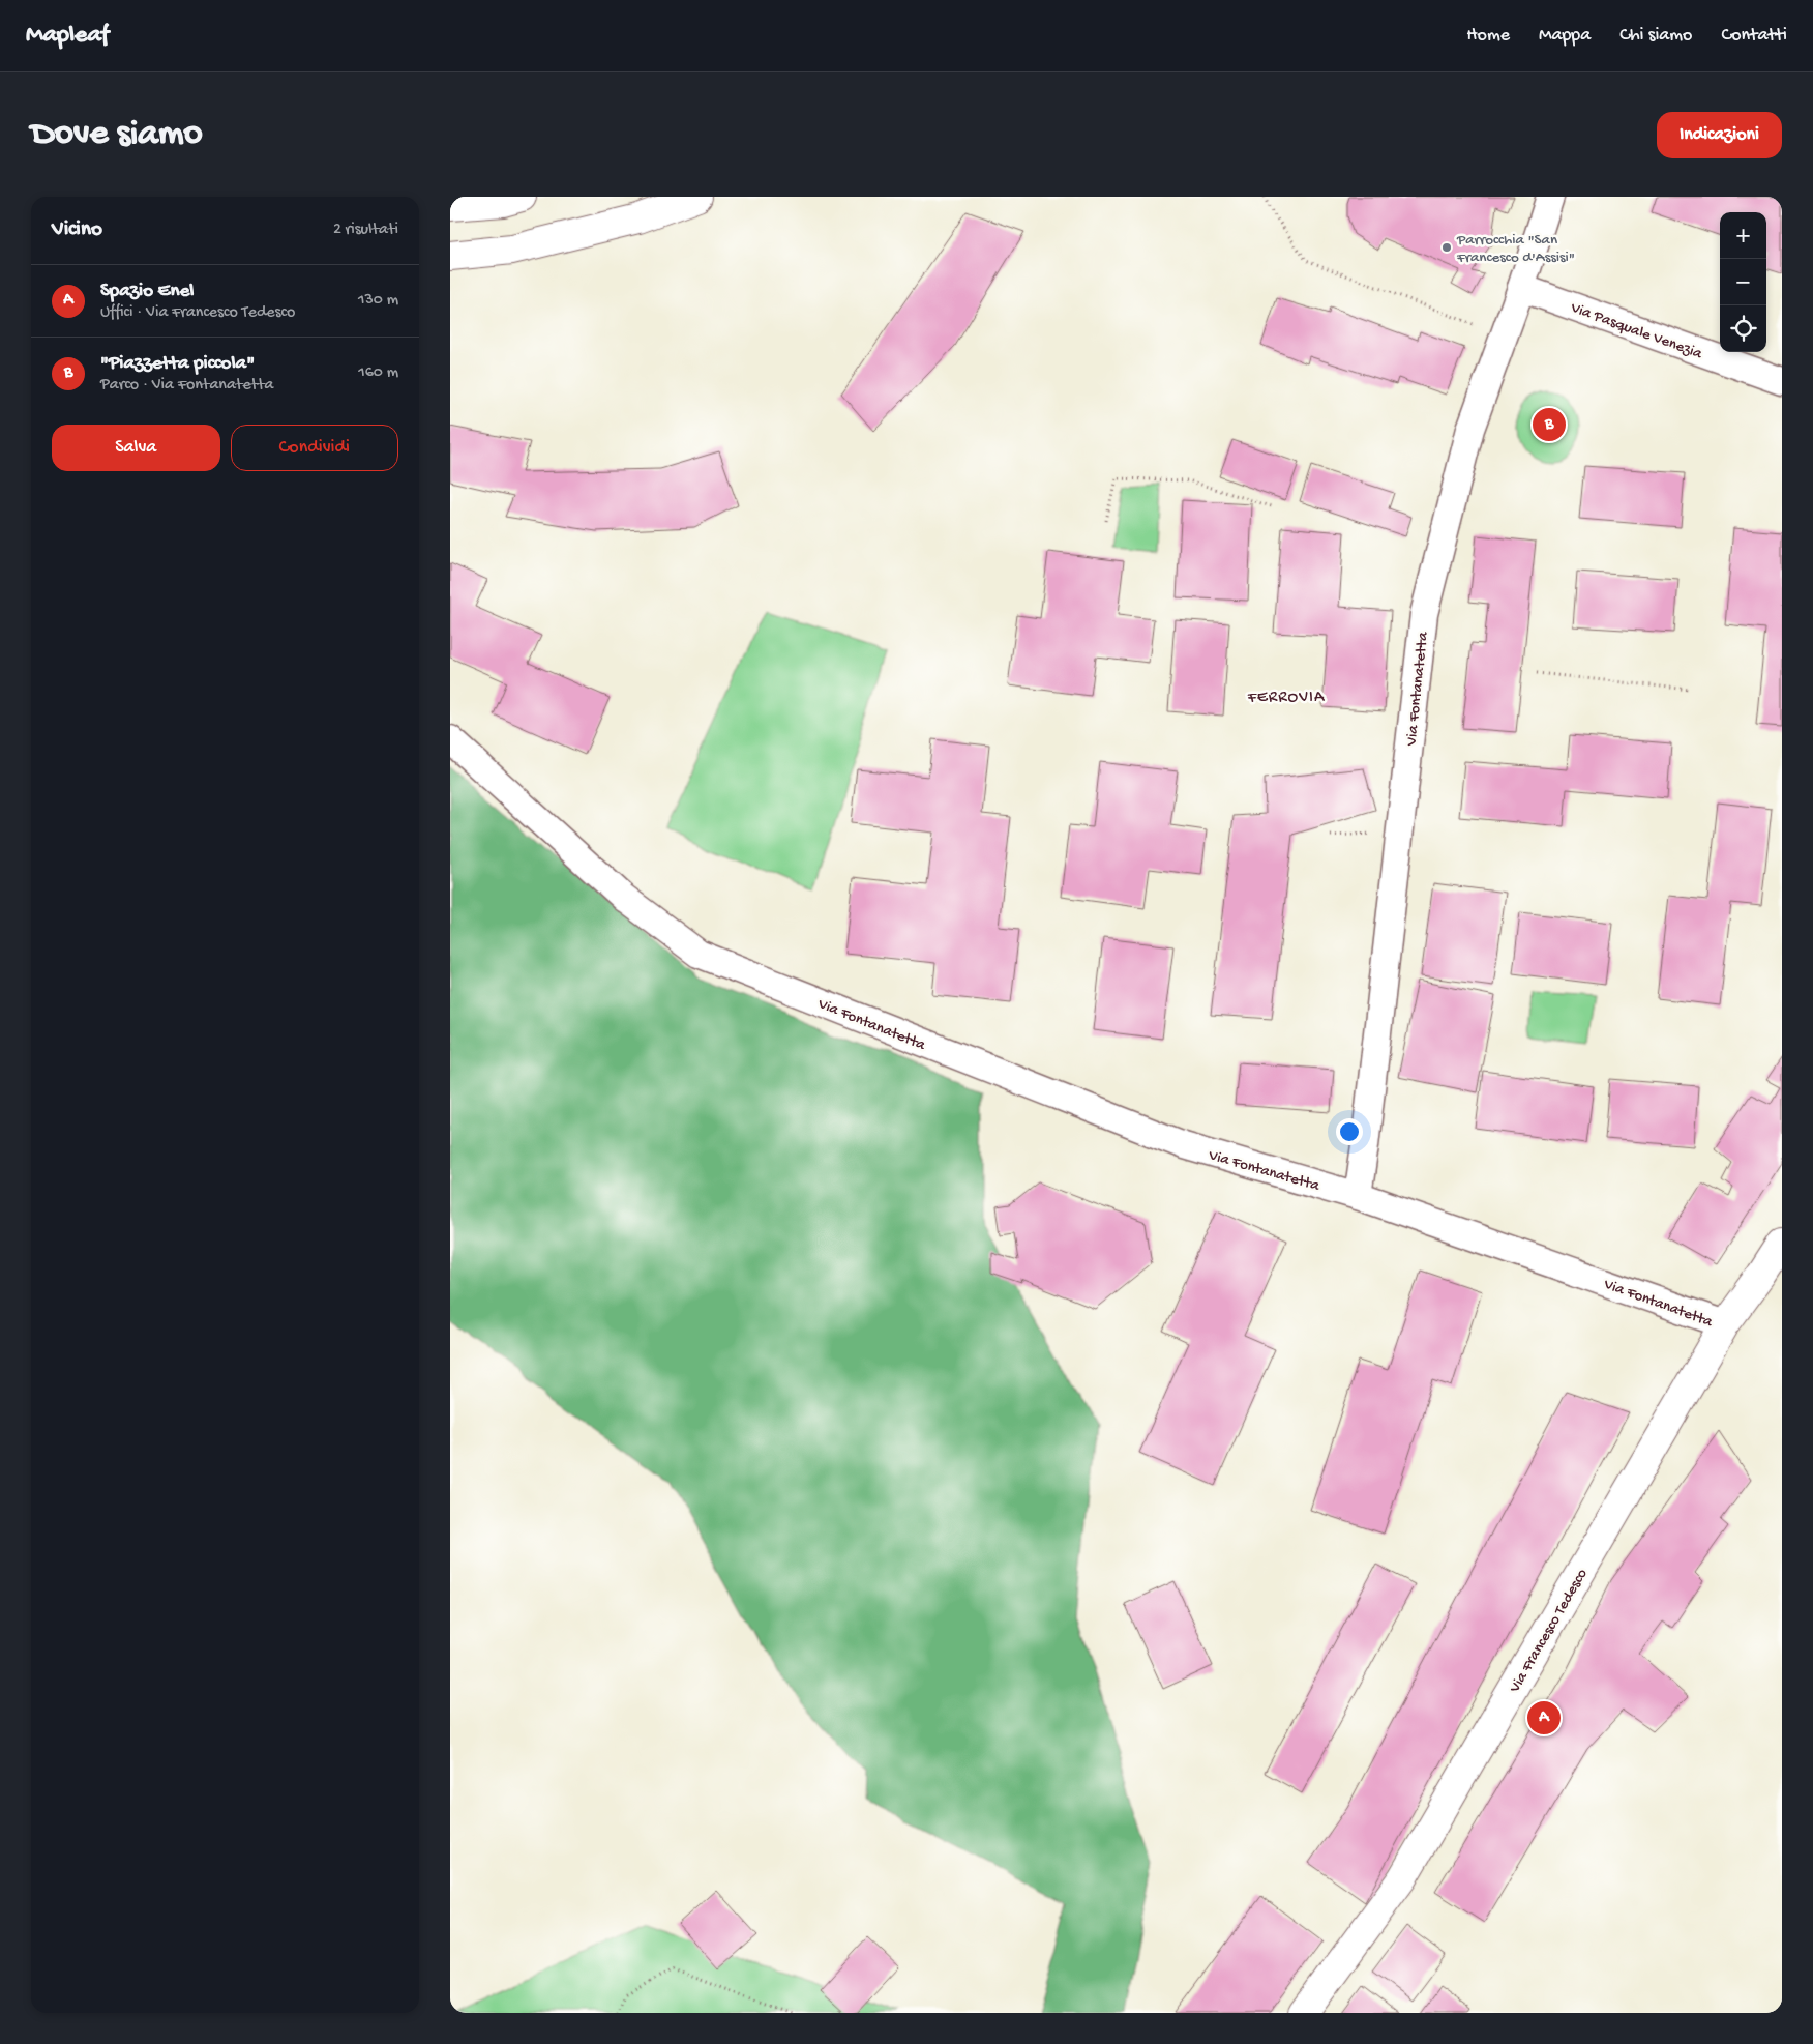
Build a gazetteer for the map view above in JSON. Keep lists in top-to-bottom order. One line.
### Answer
{"streets":{"street":["Via Pasquale Venezia","Via Fontanatetta","Via Francesco Tedesco"]},"crossings":[["Via Pasquale Venezia","Via Fontanatetta"],["Via Fontanatetta","Via Francesco Tedesco"]],"districts":["FERROVIA"],"places":["Parrocchia \"San Francesco d'Assisi\""],"page":{"header":"Mapleaf","nav":["Home","Mappa","Chi siamo","Contatti"],"buttons":["Indicazioni",["Salva","Condividi"]],"title":"Dove siamo","heading":["Vicino","2 risultati"],"map_buttons":["+","−"],"list":[{"mark":"A","name":"Spazio Enel","note":"Uffici · Via Francesco Tedesco","value":"130 m"},{"mark":"B","name":"\"Piazzetta piccola\"","note":"Parco · Via Fontanatetta","value":"160 m"}],"pins":["B","A"]}}
